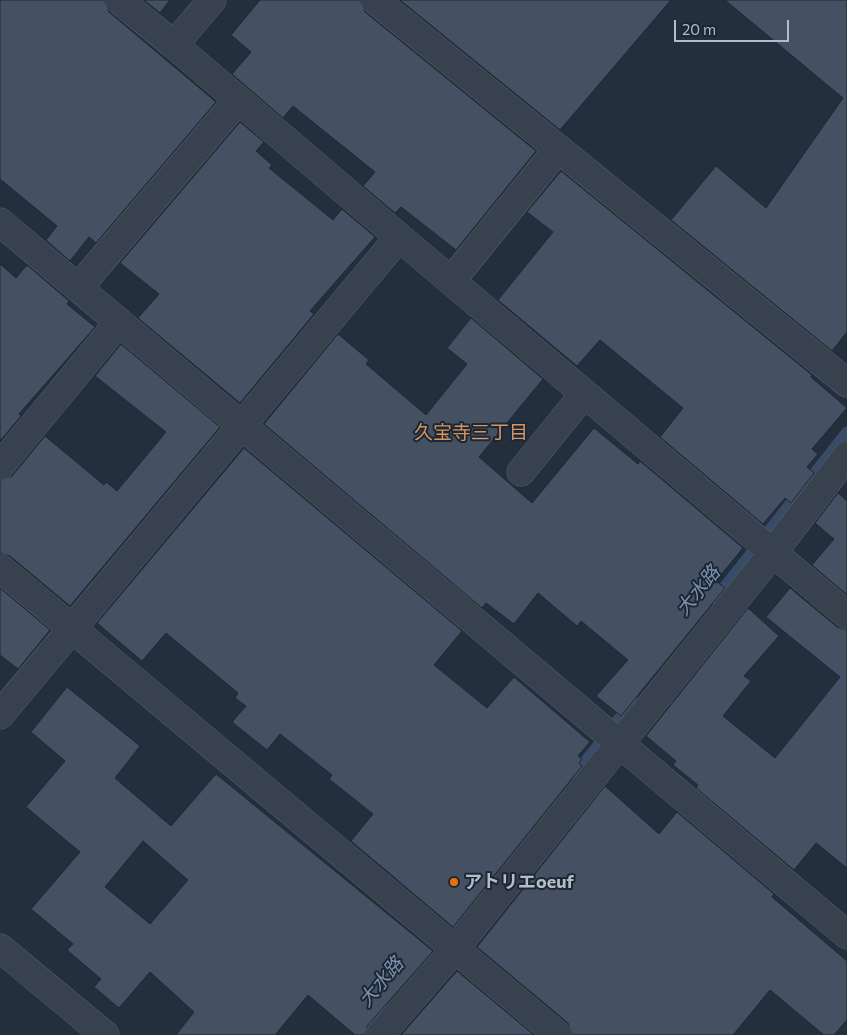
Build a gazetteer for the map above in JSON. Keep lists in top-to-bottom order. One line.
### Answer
{"districts":["久宝寺三丁目"],"water":["大水路"],"places":["アトリエoeuf"],"scale_bar":"20 m"}
